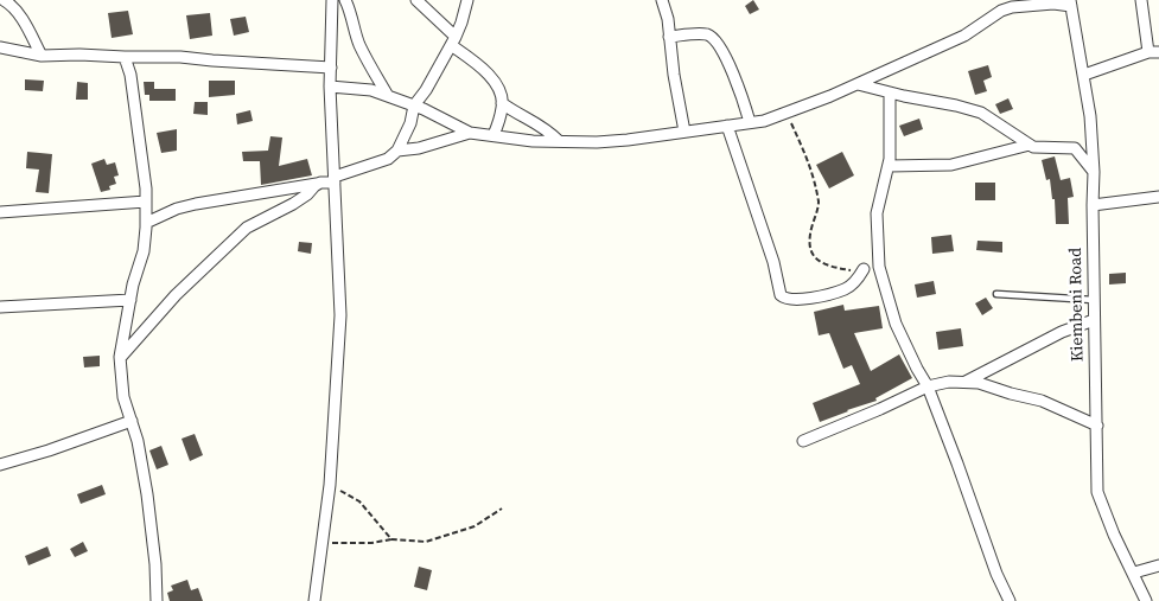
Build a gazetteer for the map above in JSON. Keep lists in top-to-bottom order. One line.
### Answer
{"streets":{"street":["Kiembeni Road"]}}
